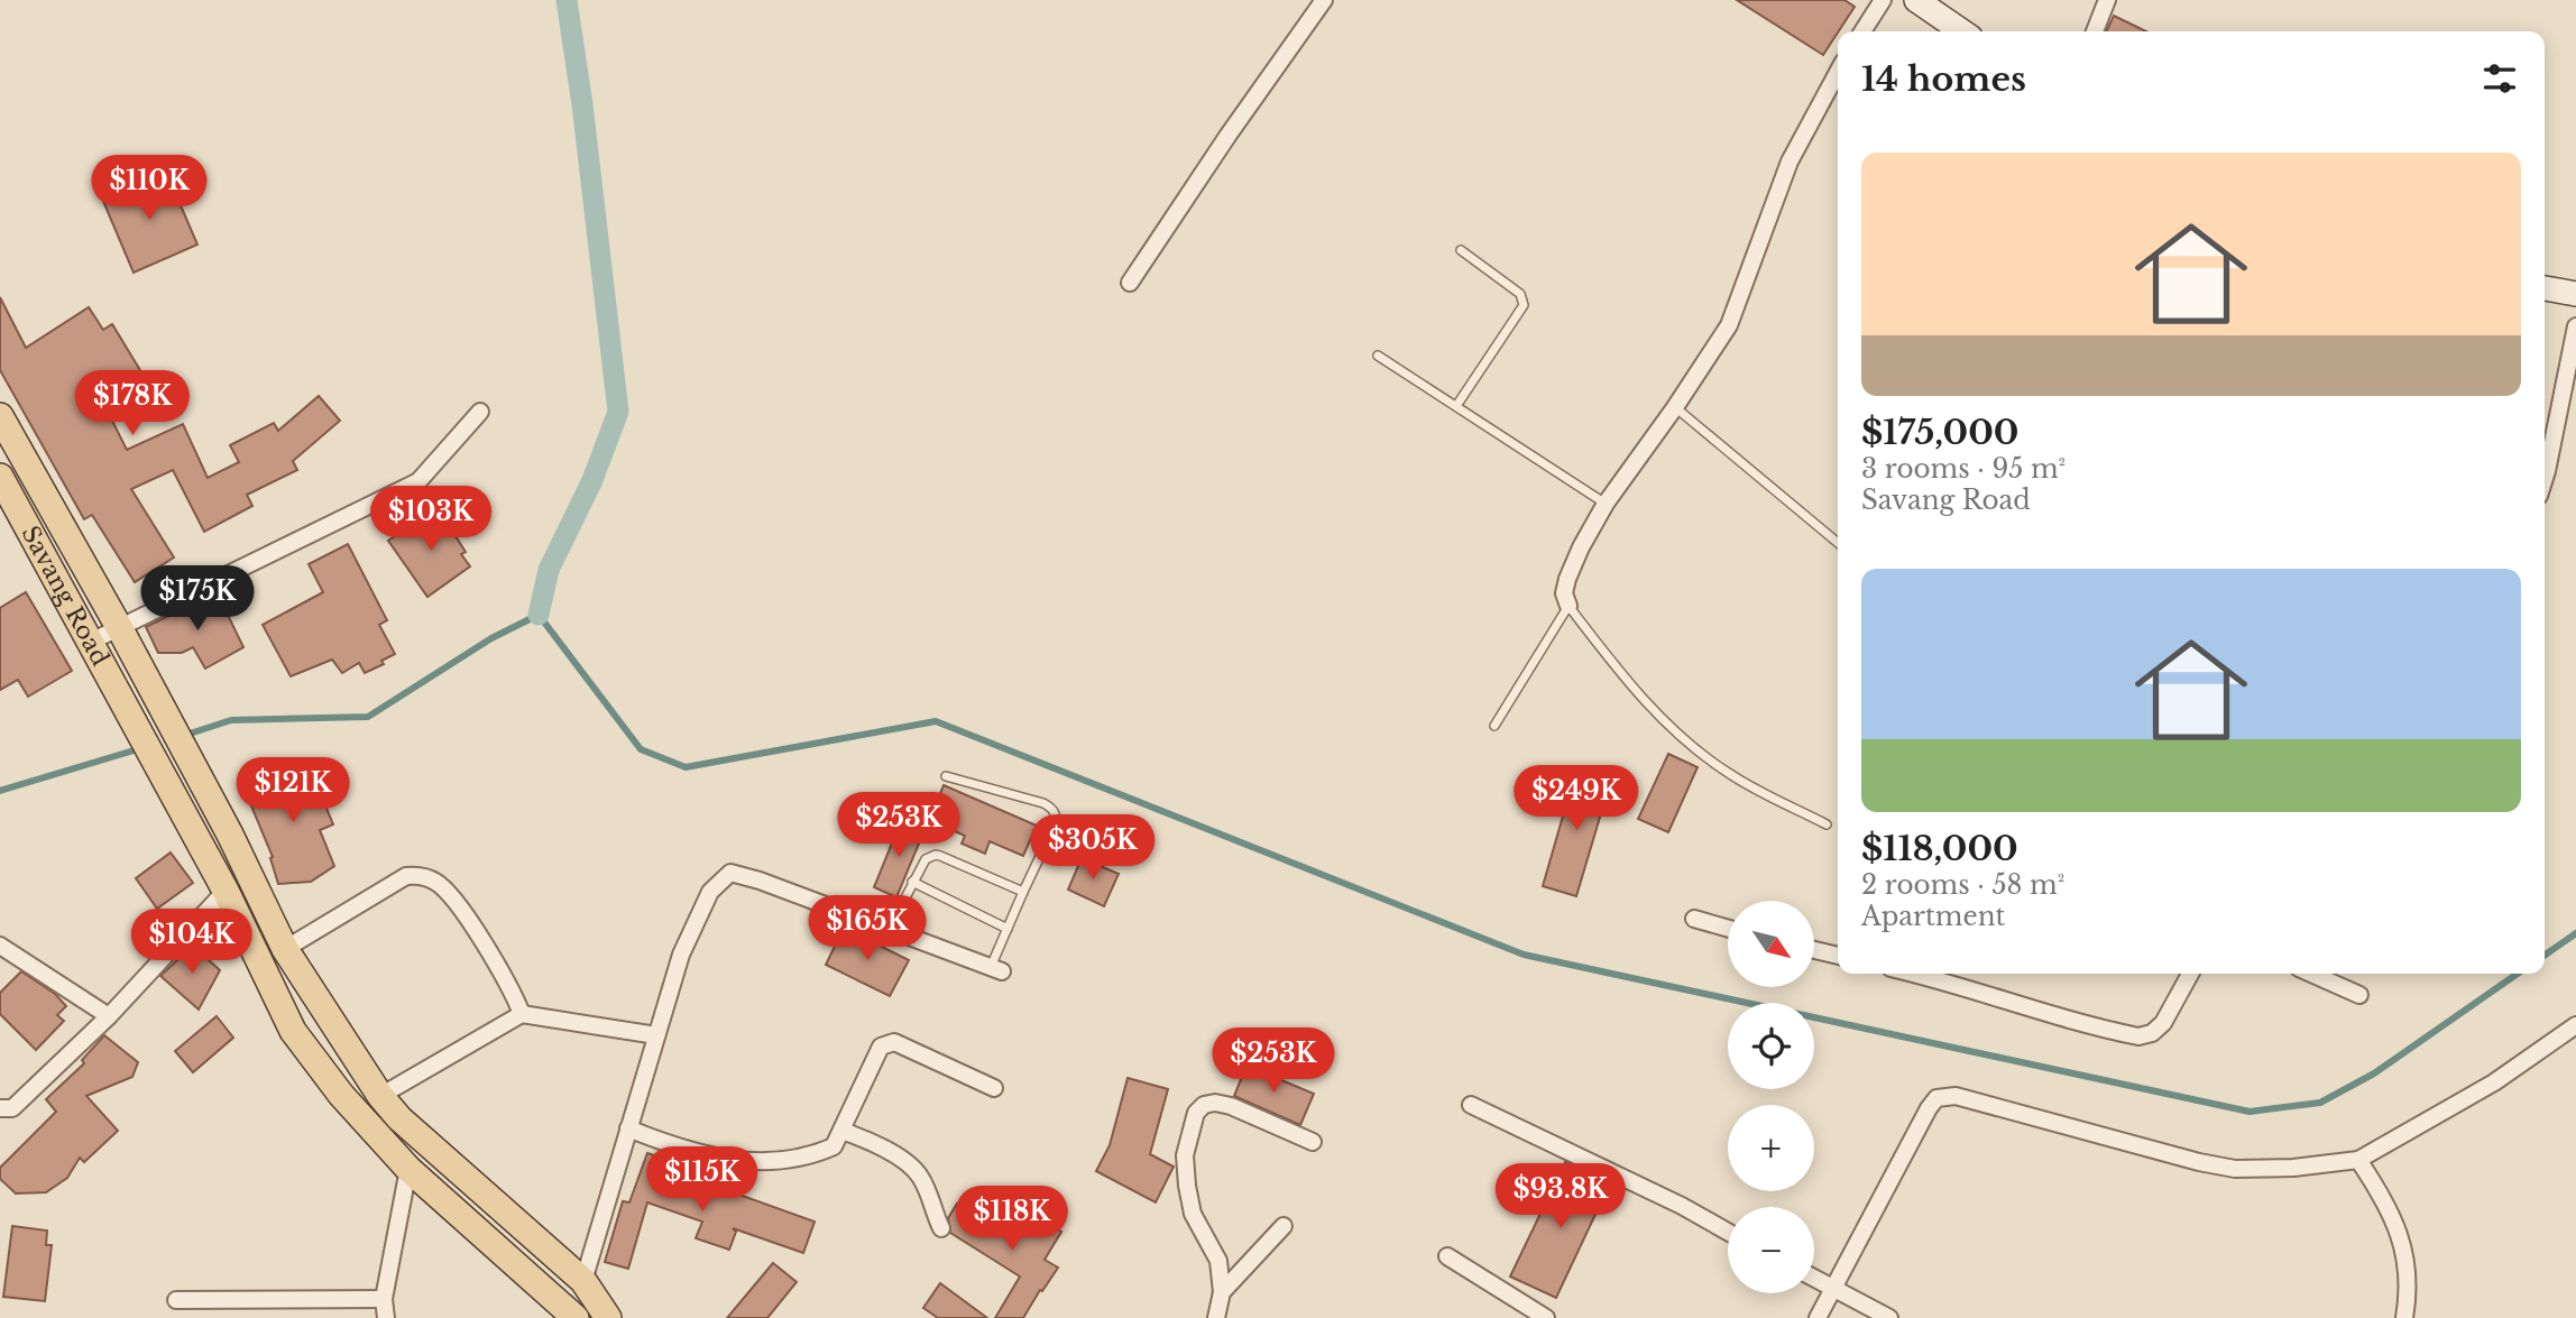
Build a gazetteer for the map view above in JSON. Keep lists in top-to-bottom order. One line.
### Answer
{"streets":{"main road":["Savang Road"]},"north":"bottom right","page":{"heading":"14 homes","list":[{"name":"$175,000","note":"3 rooms · 95 m² · Savang Road"},{"name":"$118,000","note":"2 rooms · 58 m² · Apartment"}],"price":["$110K","$178K","$103K","$175K","$121K","$249K","$253K","$305K","$165K","$104K","$253K","$115K","$93.8K","$118K"],"map_buttons":["+","−"]}}
